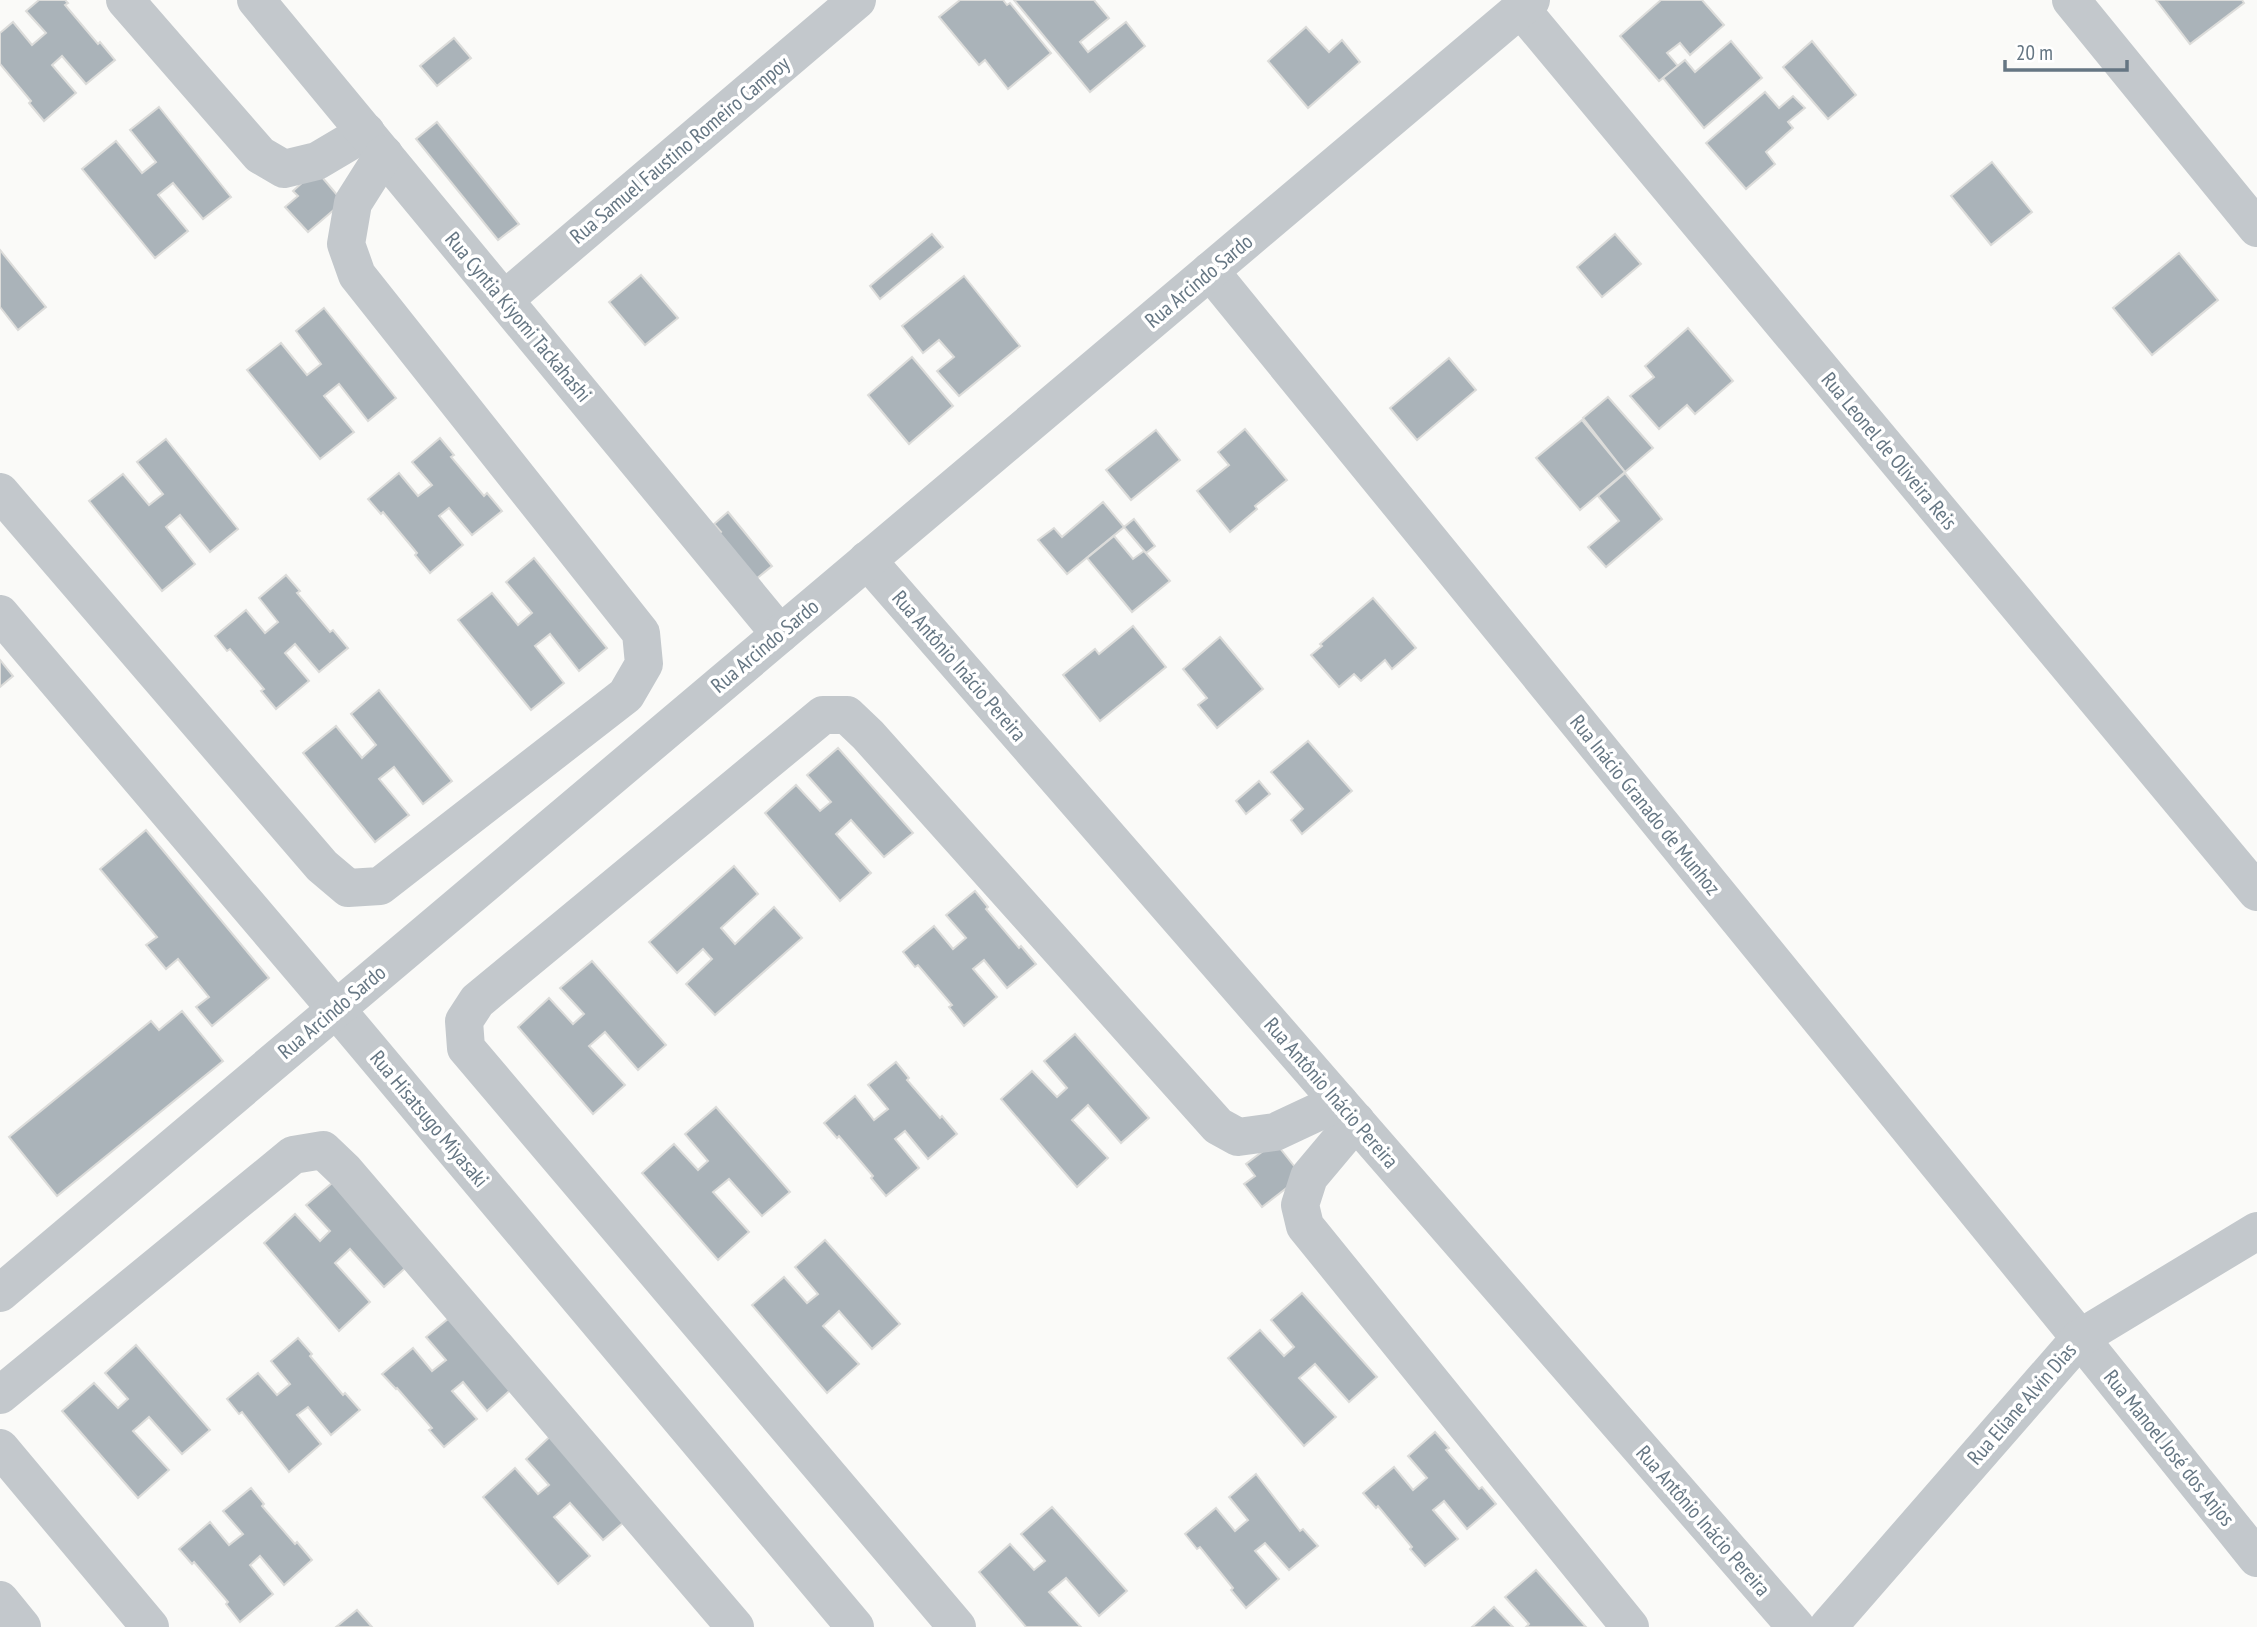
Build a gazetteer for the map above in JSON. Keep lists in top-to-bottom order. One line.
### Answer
{"streets":{"street":["Rua Samuel Faustino Romeiro Campoy","Rua Arcindo Sardo","Rua Cyntia Kiyomi Tackahashi","Rua Leonel de Oliveira Reis","Rua Antônio Inácio Pereira","Rua Inácio Granado de Munhoz","Rua Hisatsugo Miyasaki","Rua Eliane Alvin Dias","Rua Manoel José dos Anjos"]},"crossings":[["Rua Samuel Faustino Romeiro Campoy","Rua Cyntia Kiyomi Tackahashi"],["Rua Arcindo Sardo","Rua Cyntia Kiyomi Tackahashi"],["Rua Arcindo Sardo","Rua Leonel de Oliveira Reis"],["Rua Arcindo Sardo","Rua Antônio Inácio Pereira"],["Rua Arcindo Sardo","Rua Inácio Granado de Munhoz"],["Rua Arcindo Sardo","Rua Hisatsugo Miyasaki"],["Rua Inácio Granado de Munhoz","Rua Eliane Alvin Dias"],["Rua Inácio Granado de Munhoz","Rua Manoel José dos Anjos"],["Rua Eliane Alvin Dias","Rua Manoel José dos Anjos"]],"scale_bar":"20 m"}
